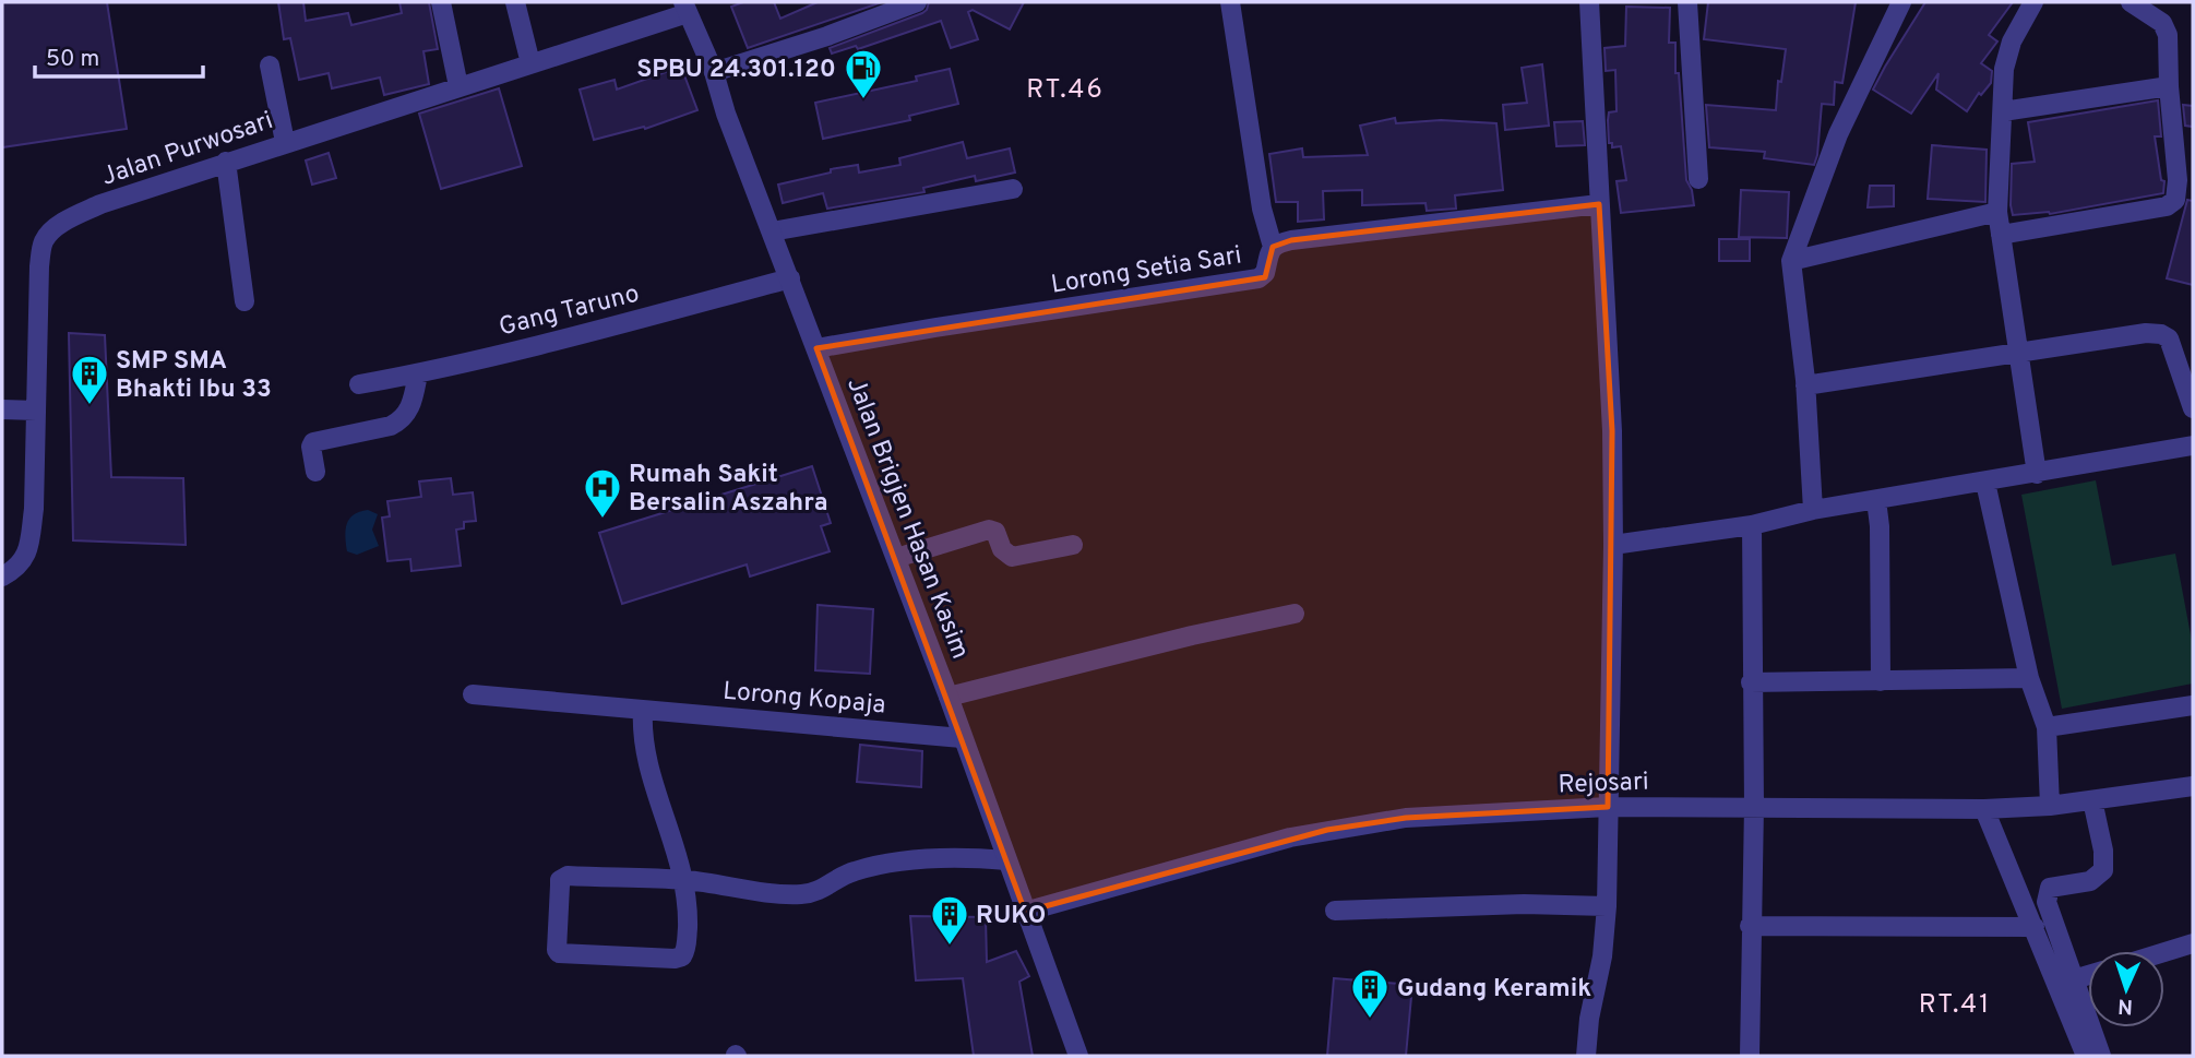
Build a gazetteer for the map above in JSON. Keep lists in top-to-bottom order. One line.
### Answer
{"streets":{"street":["Jalan Purwosari","Lorong Setia Sari","Gang Taruno","Jalan Brigjen Hasan Kasim","Lorong Kopaja","Rejosari"]},"crossings":[["Jalan Purwosari","Jalan Brigjen Hasan Kasim"],["Lorong Setia Sari","Jalan Brigjen Hasan Kasim"],["Gang Taruno","Jalan Brigjen Hasan Kasim"],["Jalan Brigjen Hasan Kasim","Lorong Kopaja"],["Jalan Brigjen Hasan Kasim","Rejosari"]],"districts":["RT.46","RT.41"],"places":{"fuel station":["SPBU 24.301.120"],"building":["SMP SMA Bhakti Ibu 33","RUKO","Gudang Keramik"],"hospital":["Rumah Sakit Bersalin Aszahra"]},"scale_bar":"50 m","north":"bottom"}
